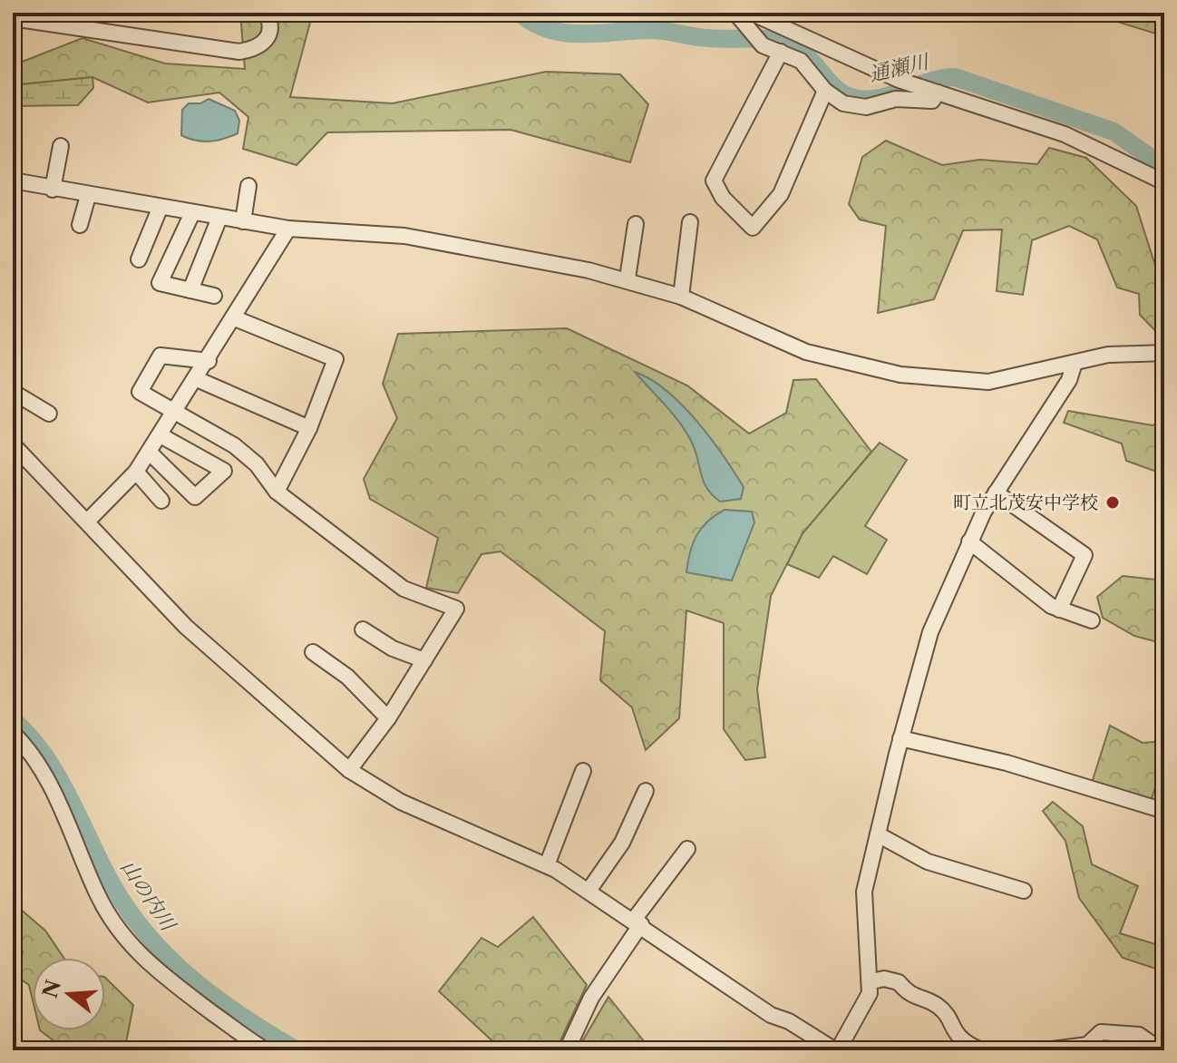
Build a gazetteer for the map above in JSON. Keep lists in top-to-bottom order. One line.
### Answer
{"water":["通瀬川","山の内川"],"places":["町立北茂安中学校"],"north":"left"}
